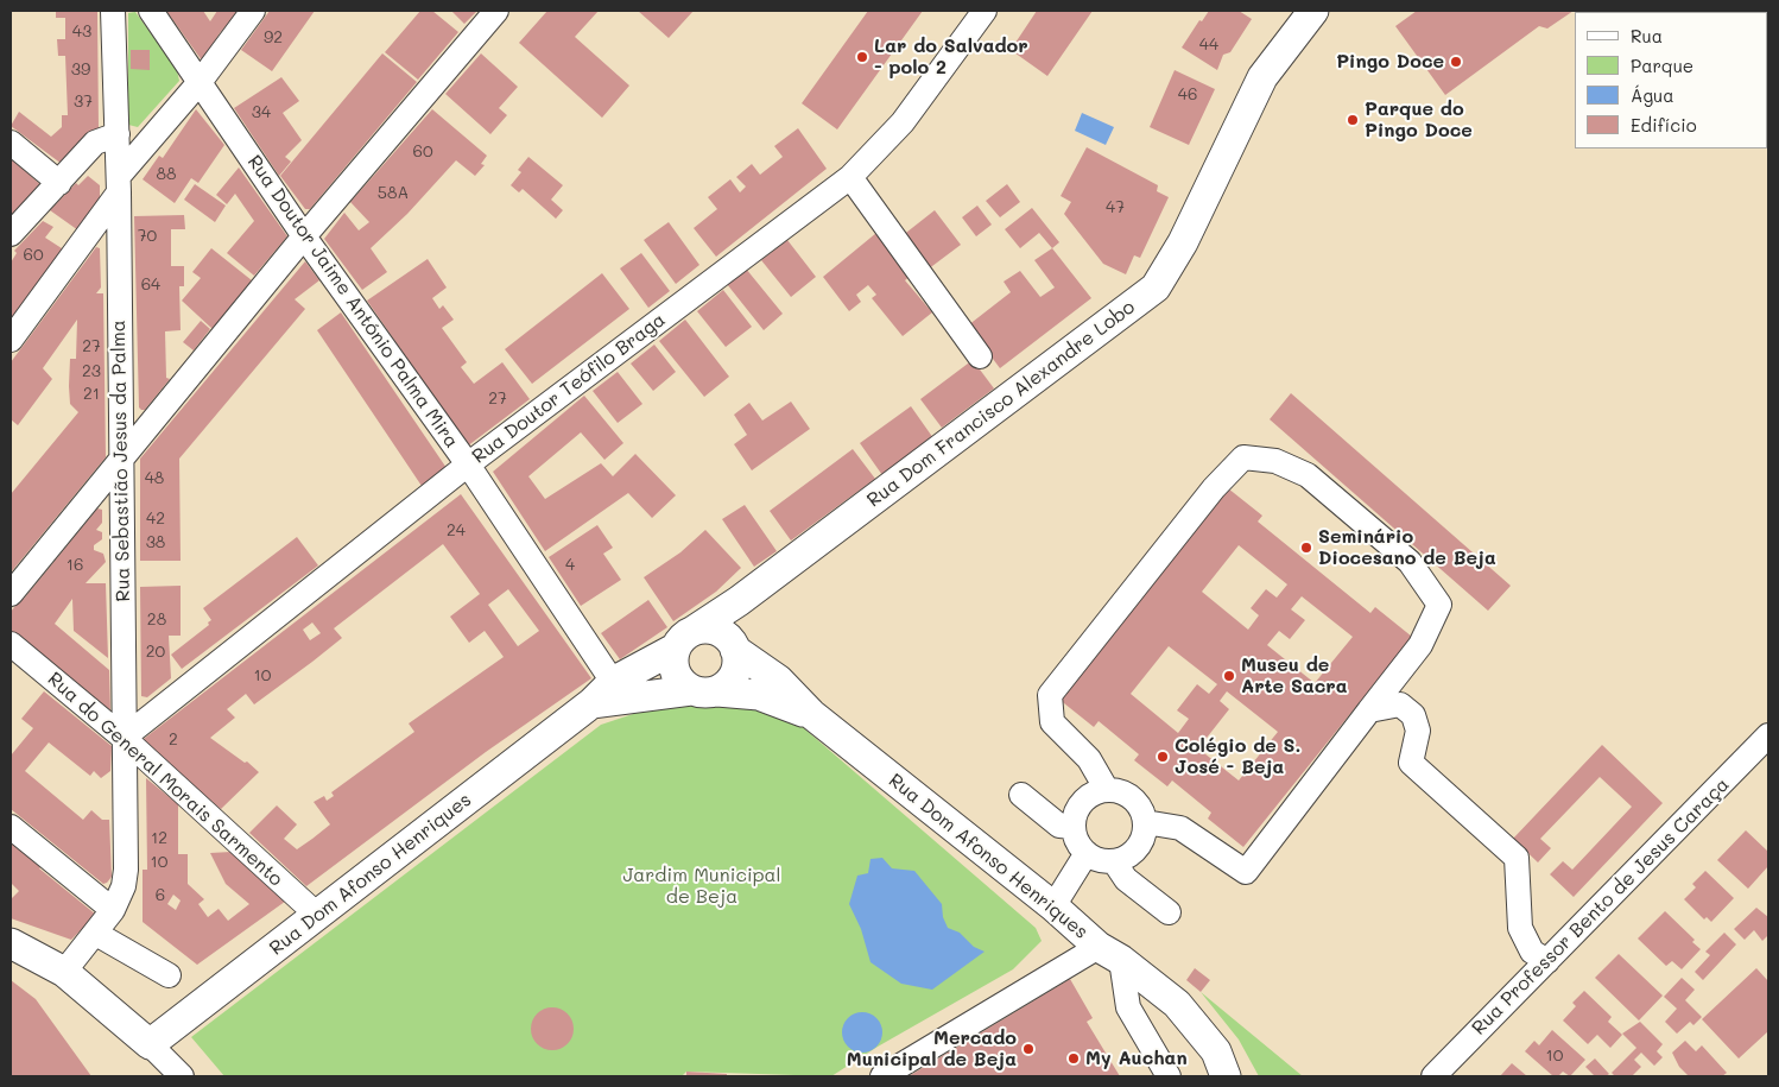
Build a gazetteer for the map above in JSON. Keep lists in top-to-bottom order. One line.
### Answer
{"streets":{"main road":["Rua Dom Francisco Alexandre Lobo","Rua Dom Afonso Henriques"],"street":["Rua Doutor Jaime António Palma Mira","Rua Doutor Teófilo Braga","Rua Sebastião Jesus da Palma","Rua do General Morais Sarmento","Rua Professor Bento de Jesus Caraça"]},"crossings":[["Rua Doutor Jaime António Palma Mira","Rua Doutor Teófilo Braga"],["Rua Doutor Jaime António Palma Mira","Rua Dom Afonso Henriques"],["Rua Doutor Teófilo Braga","Rua Sebastião Jesus da Palma"],["Rua Doutor Teófilo Braga","Rua do General Morais Sarmento"],["Rua Dom Francisco Alexandre Lobo","Rua Dom Afonso Henriques"],["Rua Sebastião Jesus da Palma","Rua do General Morais Sarmento"],["Rua do General Morais Sarmento","Rua Dom Afonso Henriques"]],"parks":["Jardim Municipal de Beja"],"places":["Lar do Salvador - polo 2","Pingo Doce","Parque do Pingo Doce","Seminário Diocesano de Beja","Museu de Arte Sacra","Colégio de S. José - Beja","Mercado Municipal de Beja","My Auchan"],"house_numbers":["43","92","44","39","46","37","34","60","88","58A","47","70","60","64","27","23","21","27","48","42","24","38","16","4","28","20","10","2","12","10","6","10"],"legend":["Rua","Parque","Água","Edifício"]}
